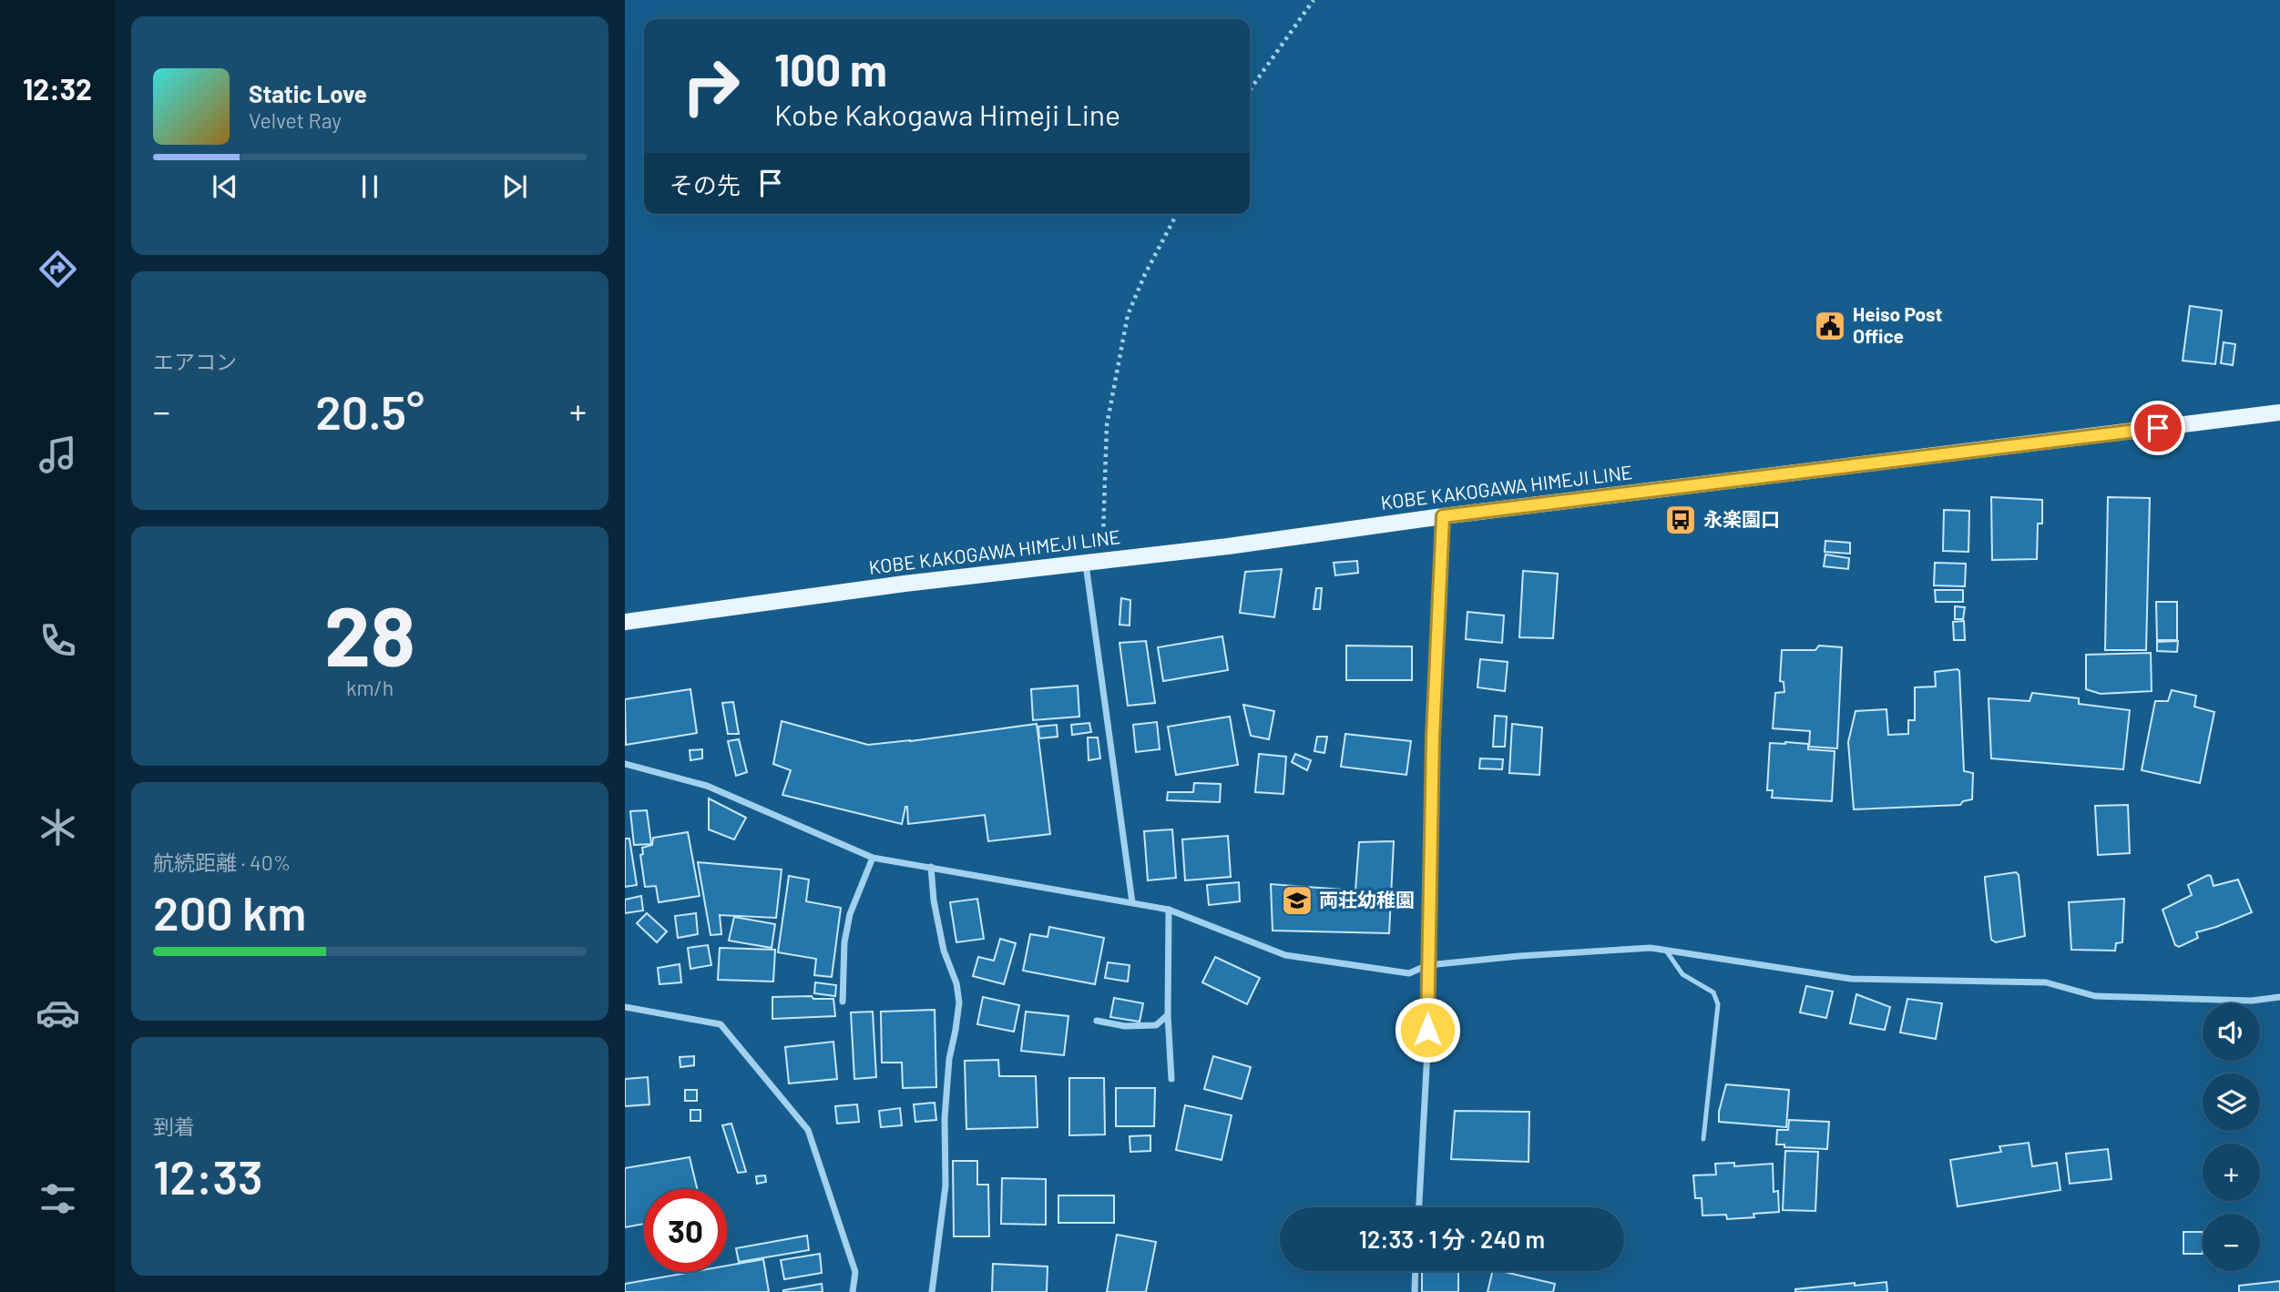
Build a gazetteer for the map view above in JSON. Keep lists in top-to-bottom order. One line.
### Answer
{"streets":{"main road":["KOBE KAKOGAWA HIMEJI LINE"]},"places":{"public building":["Heiso Post Office"],"bus stop":["永楽園口"],"school or university":["両荘幼稚園"]},"page":{"tabs":"12:32","turn":["100 m","Kobe Kakogawa Himeji Line"],"song":["Static Love","Velvet Ray"],"then":"その先","tile":["エアコン",["28","km/h"],["航続距離 · 40%","200 km"],["到着","12:33"]],"heat":["−","20.5°","+"],"map_buttons":["+","−"],"limit":"30","trip":"12:33 · 1 分 · 240 m"}}
